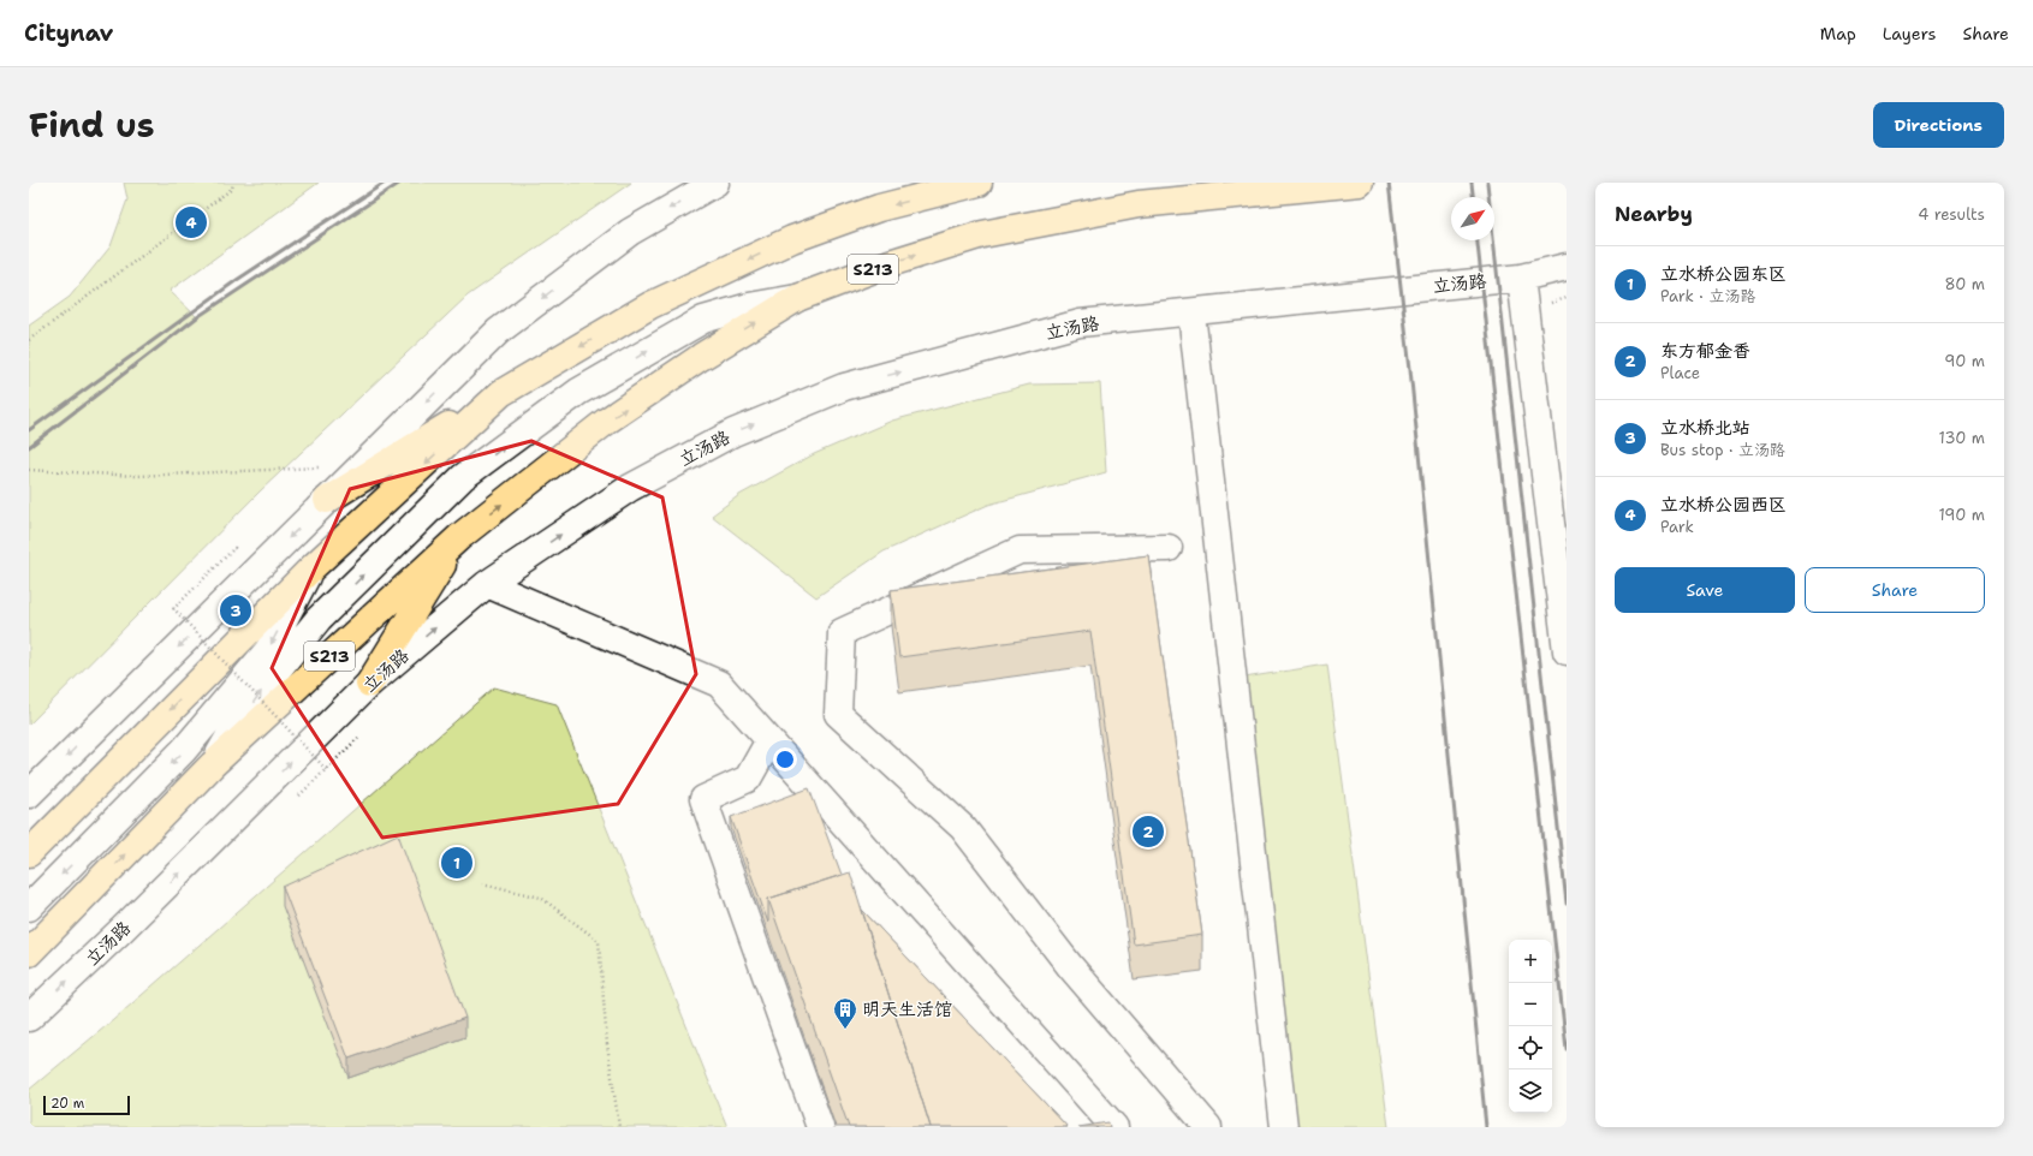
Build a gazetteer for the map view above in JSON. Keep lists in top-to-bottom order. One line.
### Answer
{"streets":{"main road":["S213"],"street":["立汤路"]},"places":{"building":["明天生活馆"]},"scale_bar":"20 m","north":"top right","page":{"header":"Citynav","nav":["Map","Layers","Share"],"title":"Find us","buttons":["Directions",["Save","Share"]],"heading":["Nearby","4 results"],"pins":["4","3","2","1"],"list":[{"mark":"1","name":"立水桥公园东区","note":"Park · 立汤路","value":"80 m"},{"mark":"2","name":"东方郁金香","note":"Place","value":"90 m"},{"mark":"3","name":"立水桥北站","note":"Bus stop · 立汤路","value":"130 m"},{"mark":"4","name":"立水桥公园西区","note":"Park","value":"190 m"}],"map_buttons":["+","−"],"scale":"20 m"}}
